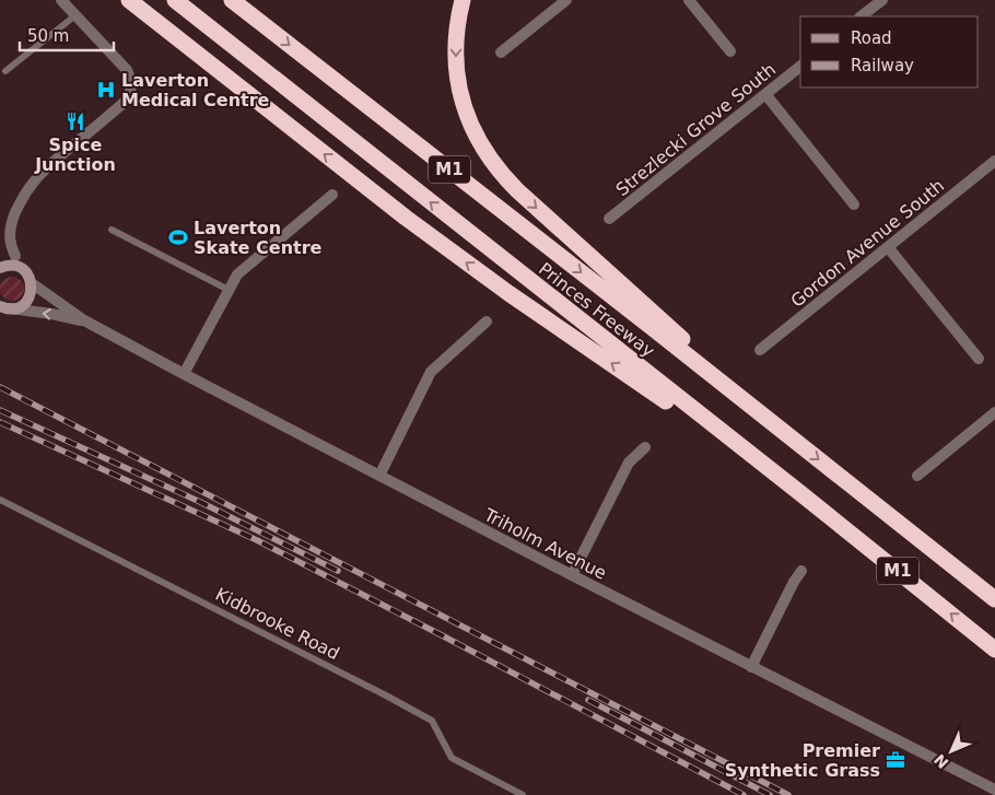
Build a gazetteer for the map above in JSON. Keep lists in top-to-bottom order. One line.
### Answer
{"streets":{"highway":["M1","Princes Freeway"],"street":["Strezlecki Grove South","Gordon Avenue South","Triholm Avenue"],"lane":["Kidbrooke Road"]},"places":{"hospital":["Laverton Medical Centre"],"restaurant":["Spice Junction"],"sports":["Laverton Skate Centre"],"office":["Premier Synthetic Grass"]},"legend":["Road","Railway"],"scale_bar":"50 m","north":"bottom left"}
